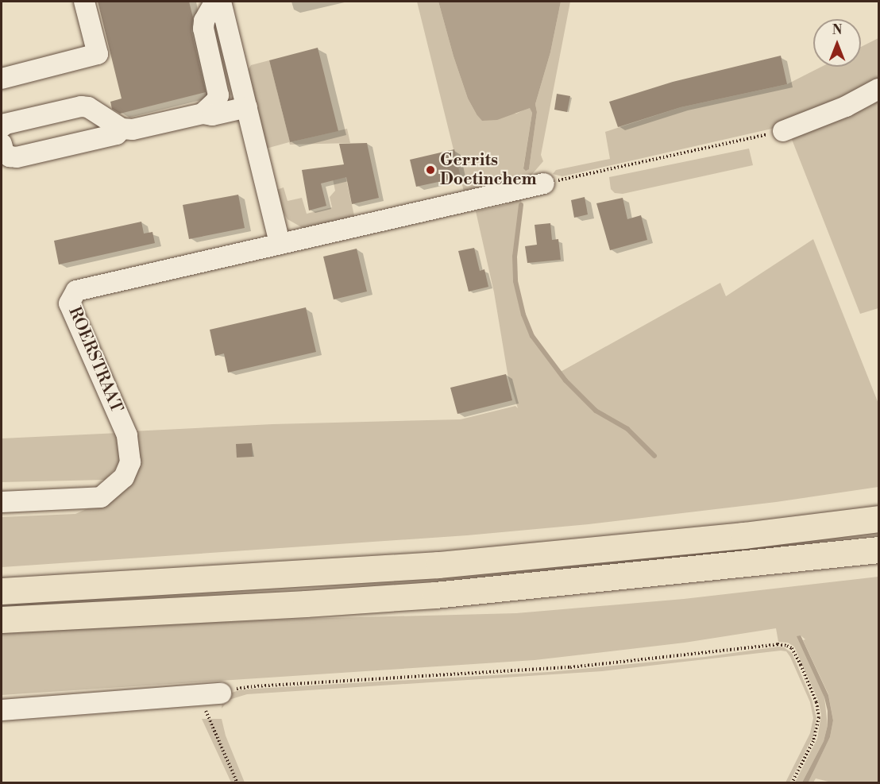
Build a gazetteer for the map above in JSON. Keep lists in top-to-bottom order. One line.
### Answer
{"streets":{"street":["ROERSTRAAT"]},"places":["Gerrits Doetinchem"],"north":"top"}
